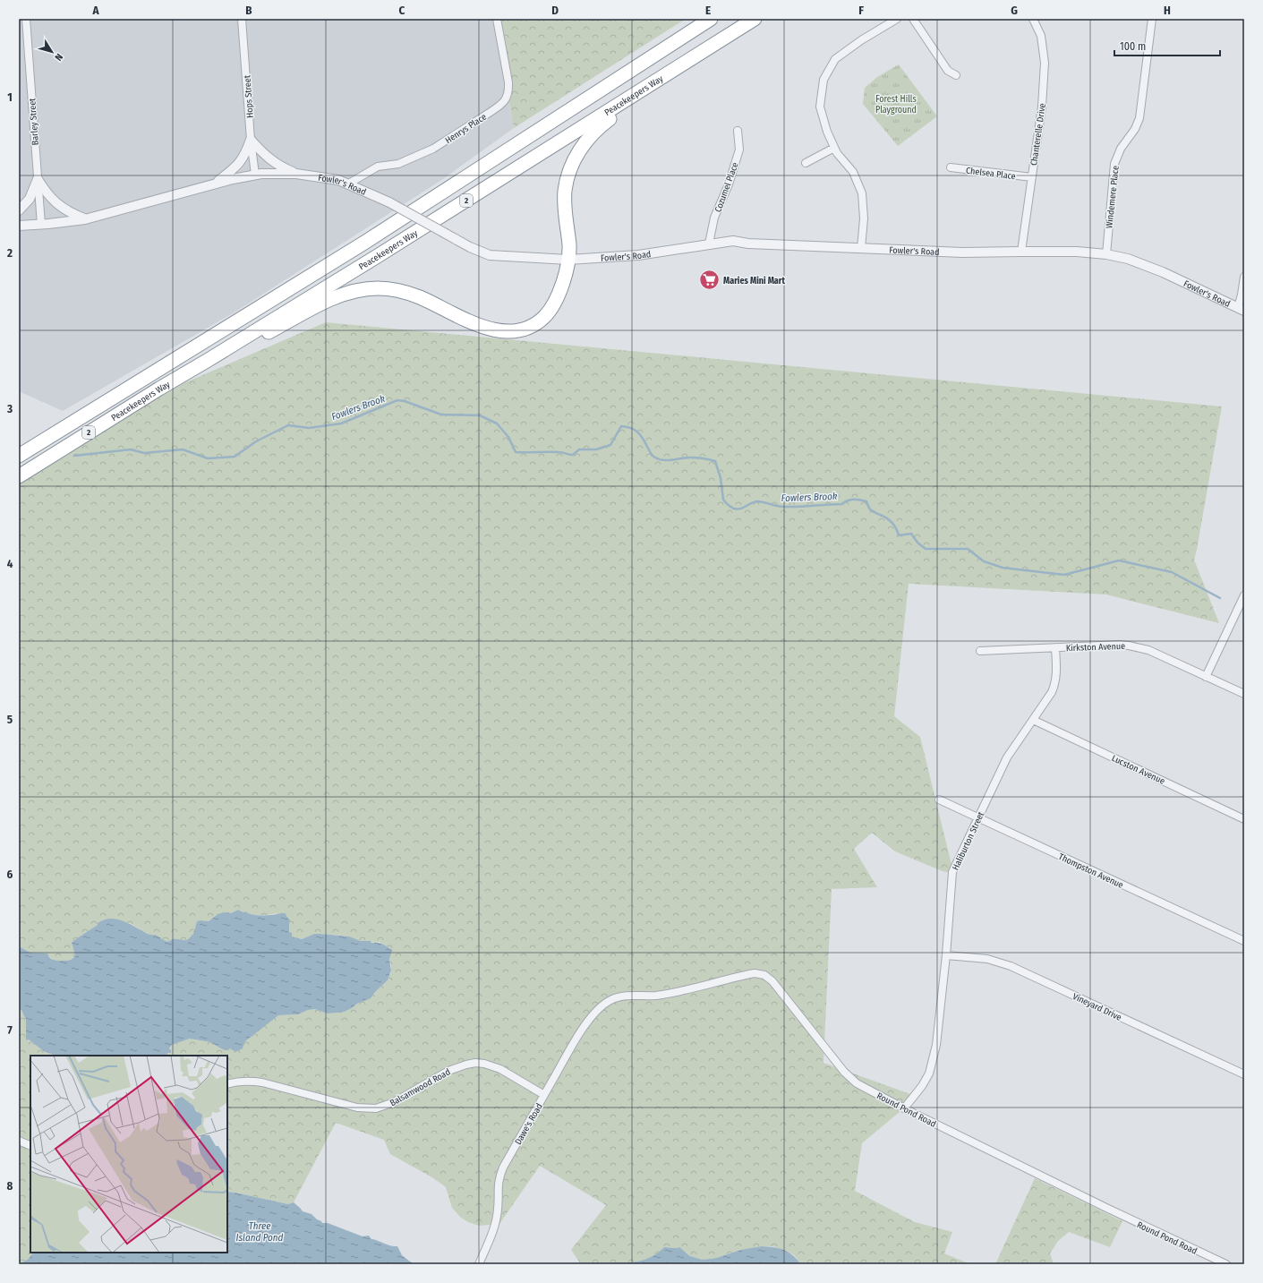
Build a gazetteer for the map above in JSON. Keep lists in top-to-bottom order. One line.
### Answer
{"streets":{"highway":["Peacekeepers Way","2"],"street":["Hops Street","Barley Street","Henrys Place","Chanterelle Drive","Chelsea Place","Fowler's Road","Cozumel Place","Windemere Place","Kirkston Avenue","Lucston Avenue","Haliburton Street","Thompston Avenue","Vineyard Drive","Balsamwood Road","Round Pond Road","Dawe's Road"]},"crossings":[["Hops Street","Fowler's Road"],["Barley Street","Fowler's Road"],["Henrys Place","Fowler's Road"],["Chanterelle Drive","Chelsea Place"],["Chanterelle Drive","Fowler's Road"],["Fowler's Road","Cozumel Place"],["Fowler's Road","Windemere Place"],["Kirkston Avenue","Haliburton Street"],["Lucston Avenue","Haliburton Street"],["Haliburton Street","Thompston Avenue"],["Haliburton Street","Vineyard Drive"],["Haliburton Street","Round Pond Road"],["Balsamwood Road","Dawe's Road"],["Round Pond Road","Dawe's Road"]],"water":["Fowlers Brook","Three Island Pond"],"parks":["Forest Hills Playground"],"places":{"supermarket":["Maries Mini Mart"]},"scale_bar":"100 m","north":"bottom right","grid":{"columns":["A","B","C","D","E","F","G","H"],"rows":["1","2","3","4","5","6","7","8"]}}
